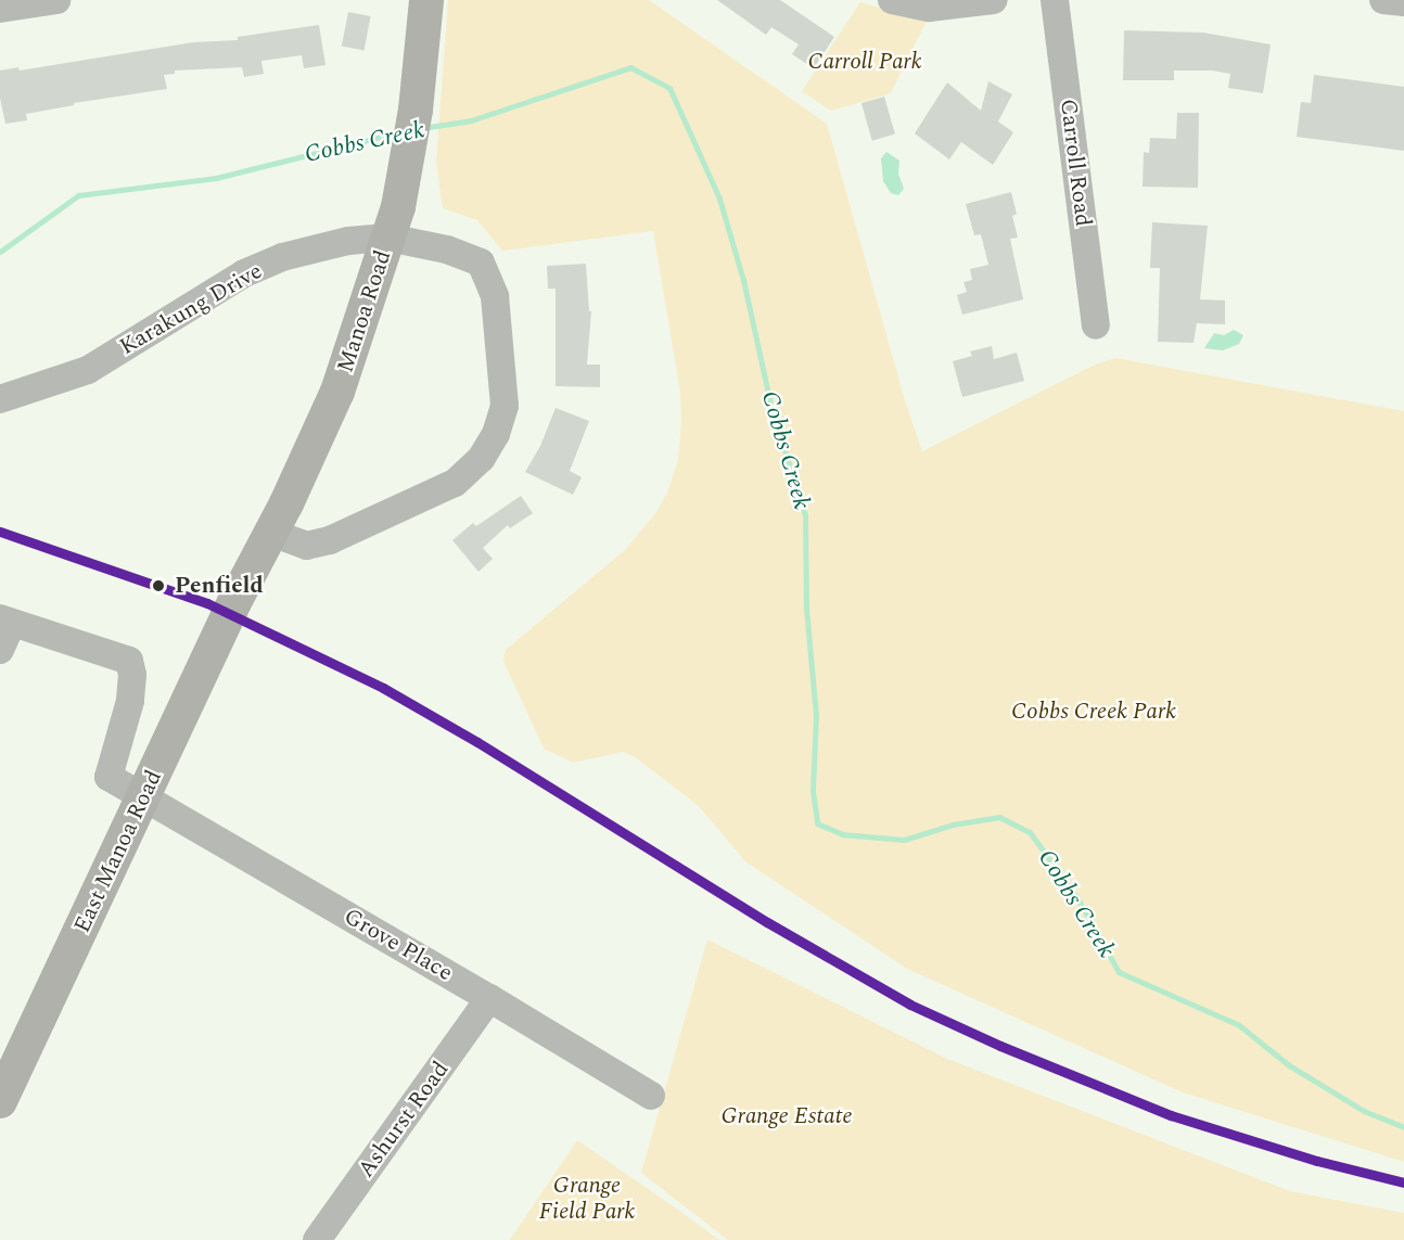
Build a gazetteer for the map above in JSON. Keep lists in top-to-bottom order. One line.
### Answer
{"streets":{"main road":["Manoa Road","East Manoa Road"],"street":["Carroll Road","Karakung Drive","Grove Place","Ashurst Road"]},"crossings":[["Karakung Drive","Manoa Road"],["Manoa Road","East Manoa Road"],["East Manoa Road","Grove Place"],["Grove Place","Ashurst Road"]],"water":["Cobbs Creek"],"parks":["Carroll Park","Cobbs Creek Park","Grange Estate","Grange Field Park"],"places":["Penfield"]}
